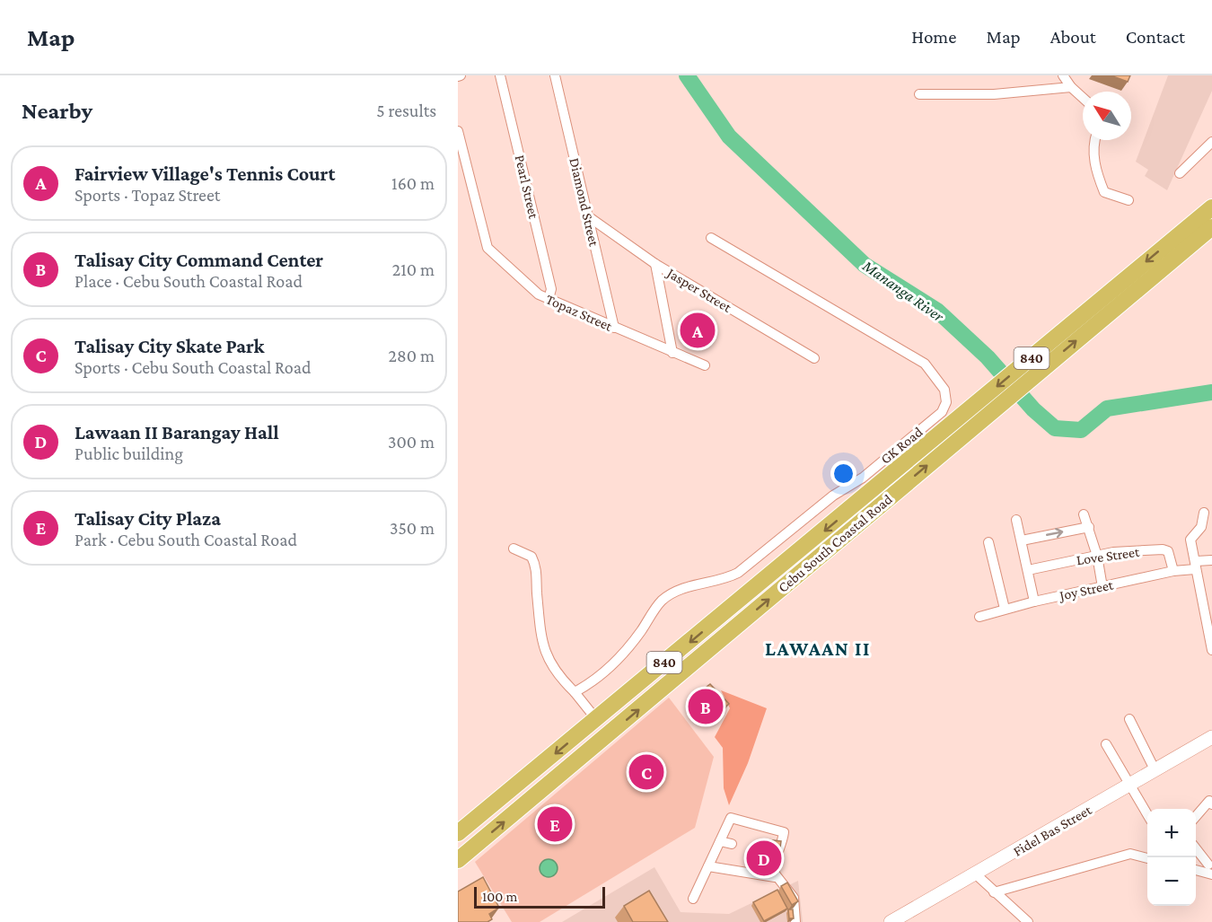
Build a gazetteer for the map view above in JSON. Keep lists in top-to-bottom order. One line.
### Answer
{"streets":{"highway":["840","Cebu South Coastal Road"],"street":["Pearl Street","Diamond Street","Jasper Street","Topaz Street","GK Road","Love Street","Joy Street","Fidel Bas Street"]},"crossings":[["Pearl Street","Topaz Street"],["Diamond Street","Jasper Street"],["Diamond Street","Topaz Street"],["Love Street","Joy Street"]],"districts":["LAWAAN II"],"water":["Mananga River"],"scale_bar":"100 m","north":"top left","page":{"header":"Map","nav":["Home","Map","About","Contact"],"heading":["Nearby","5 results"],"list":[{"mark":"A","name":"Fairview Village's Tennis Court","note":"Sports · Topaz Street","value":"160 m"},{"mark":"B","name":"Talisay City Command Center","note":"Place · Cebu South Coastal Road","value":"210 m"},{"mark":"C","name":"Talisay City Skate Park","note":"Sports · Cebu South Coastal Road","value":"280 m"},{"mark":"D","name":"Lawaan II Barangay Hall","note":"Public building","value":"300 m"},{"mark":"E","name":"Talisay City Plaza","note":"Park · Cebu South Coastal Road","value":"350 m"}],"pins":["A","B","C","E","D"],"map_buttons":["+","−"],"scale":"100 m"}}
